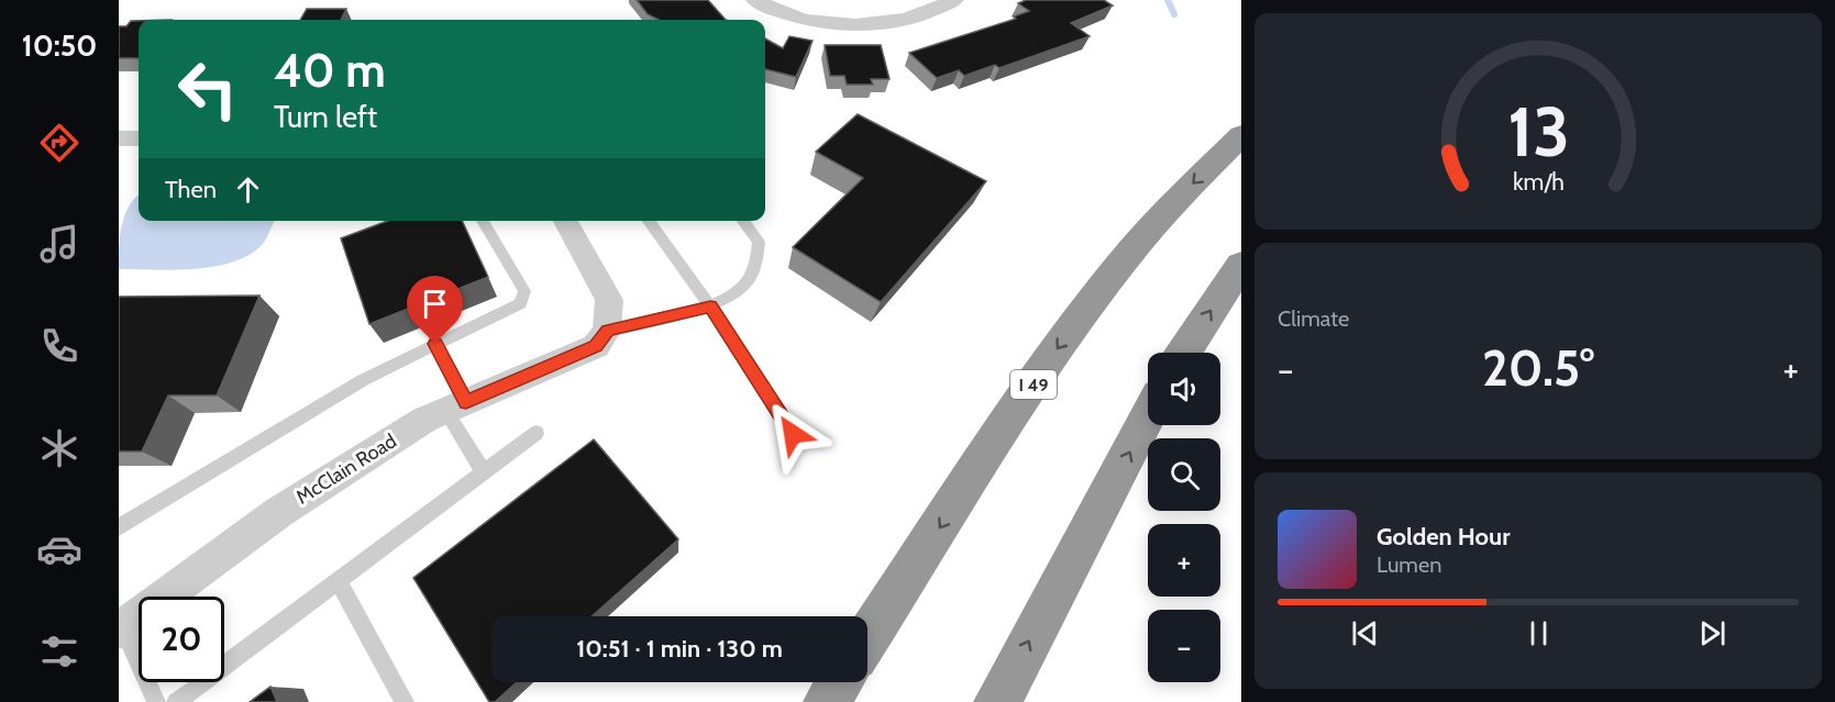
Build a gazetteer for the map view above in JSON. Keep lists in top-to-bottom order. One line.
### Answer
{"streets":{"highway":["I 49"],"street":["McClain Road"]},"page":{"tabs":"10:50","turn":["40 m","Turn left"],"then":"Then","tile":"Climate","heat":["−","20.5°","+"],"map_buttons":["+","−"],"song":["Golden Hour","Lumen"],"limit":"20","trip":"10:51 · 1 min · 130 m","gauge":["13","km/h"]}}
